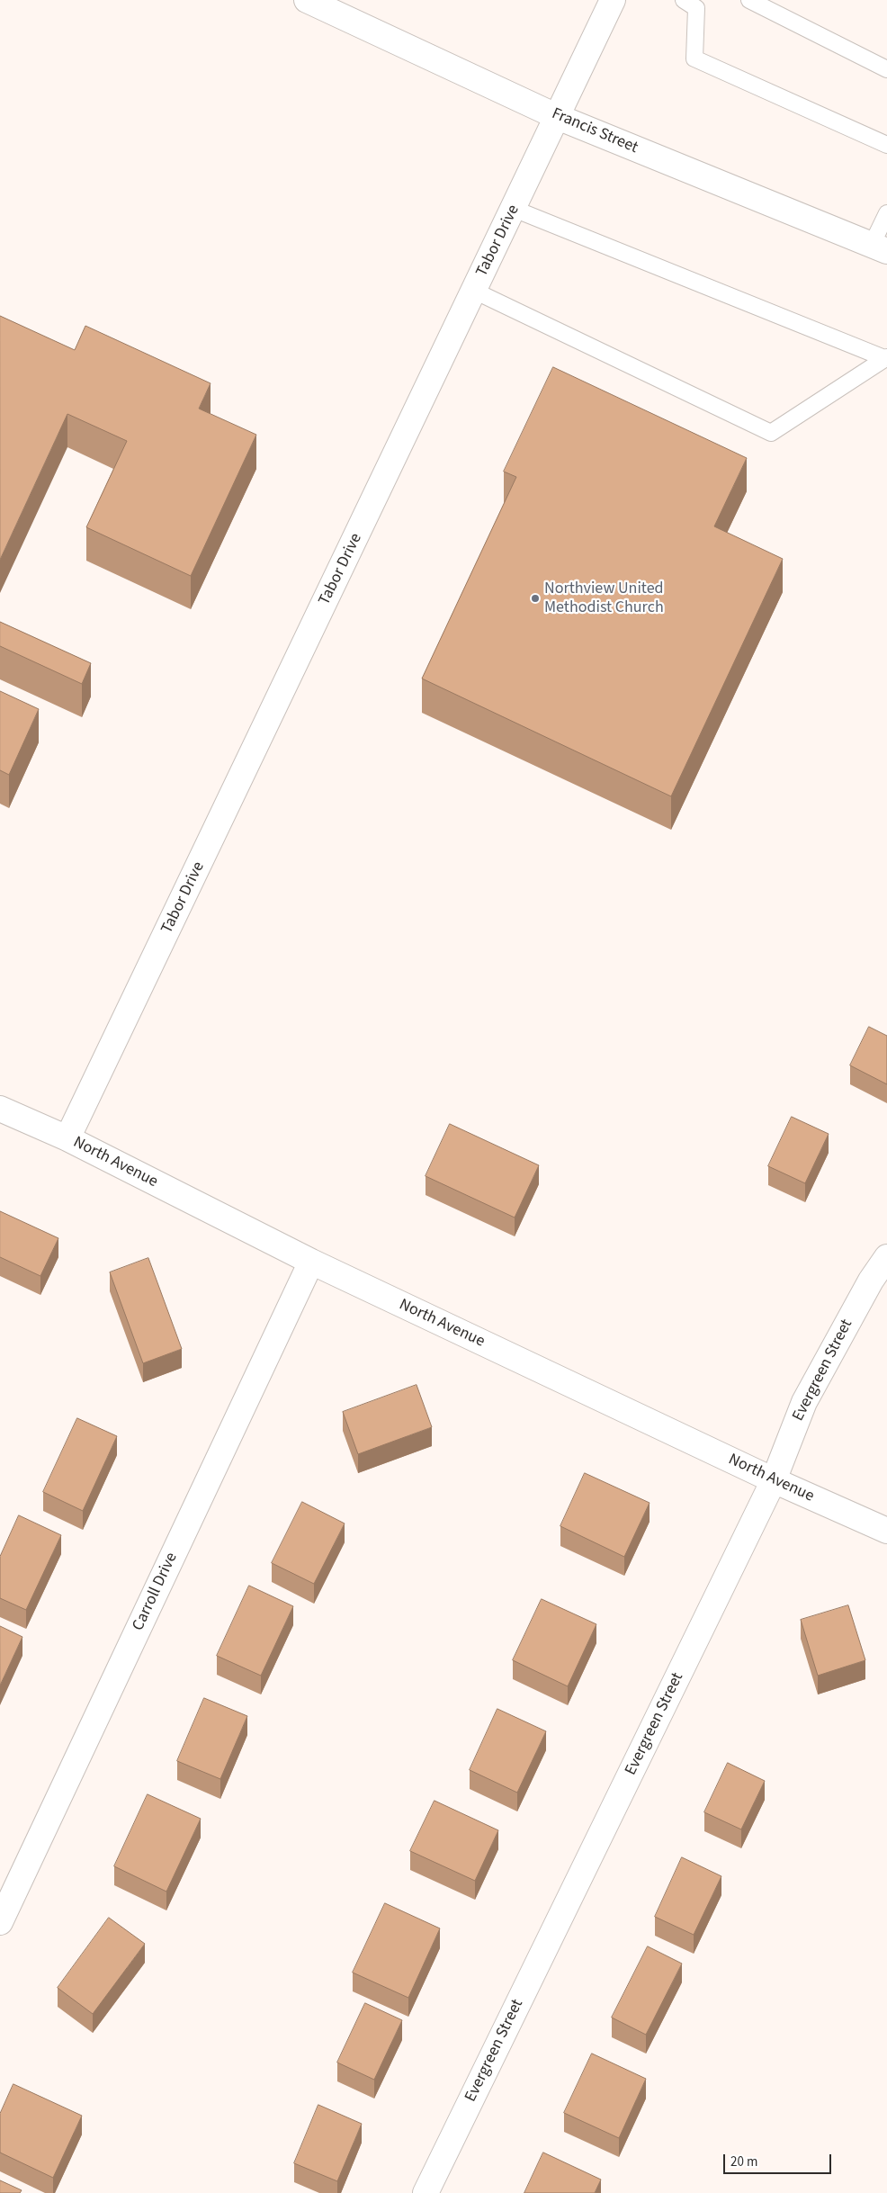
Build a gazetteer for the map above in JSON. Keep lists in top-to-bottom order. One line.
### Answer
{"streets":{"street":["Francis Street","Tabor Drive","North Avenue","Evergreen Street","Carroll Drive"]},"crossings":[["Francis Street","Tabor Drive"],["Tabor Drive","North Avenue"],["North Avenue","Evergreen Street"],["North Avenue","Carroll Drive"]],"places":["Northview United Methodist Church"],"scale_bar":"20 m"}
